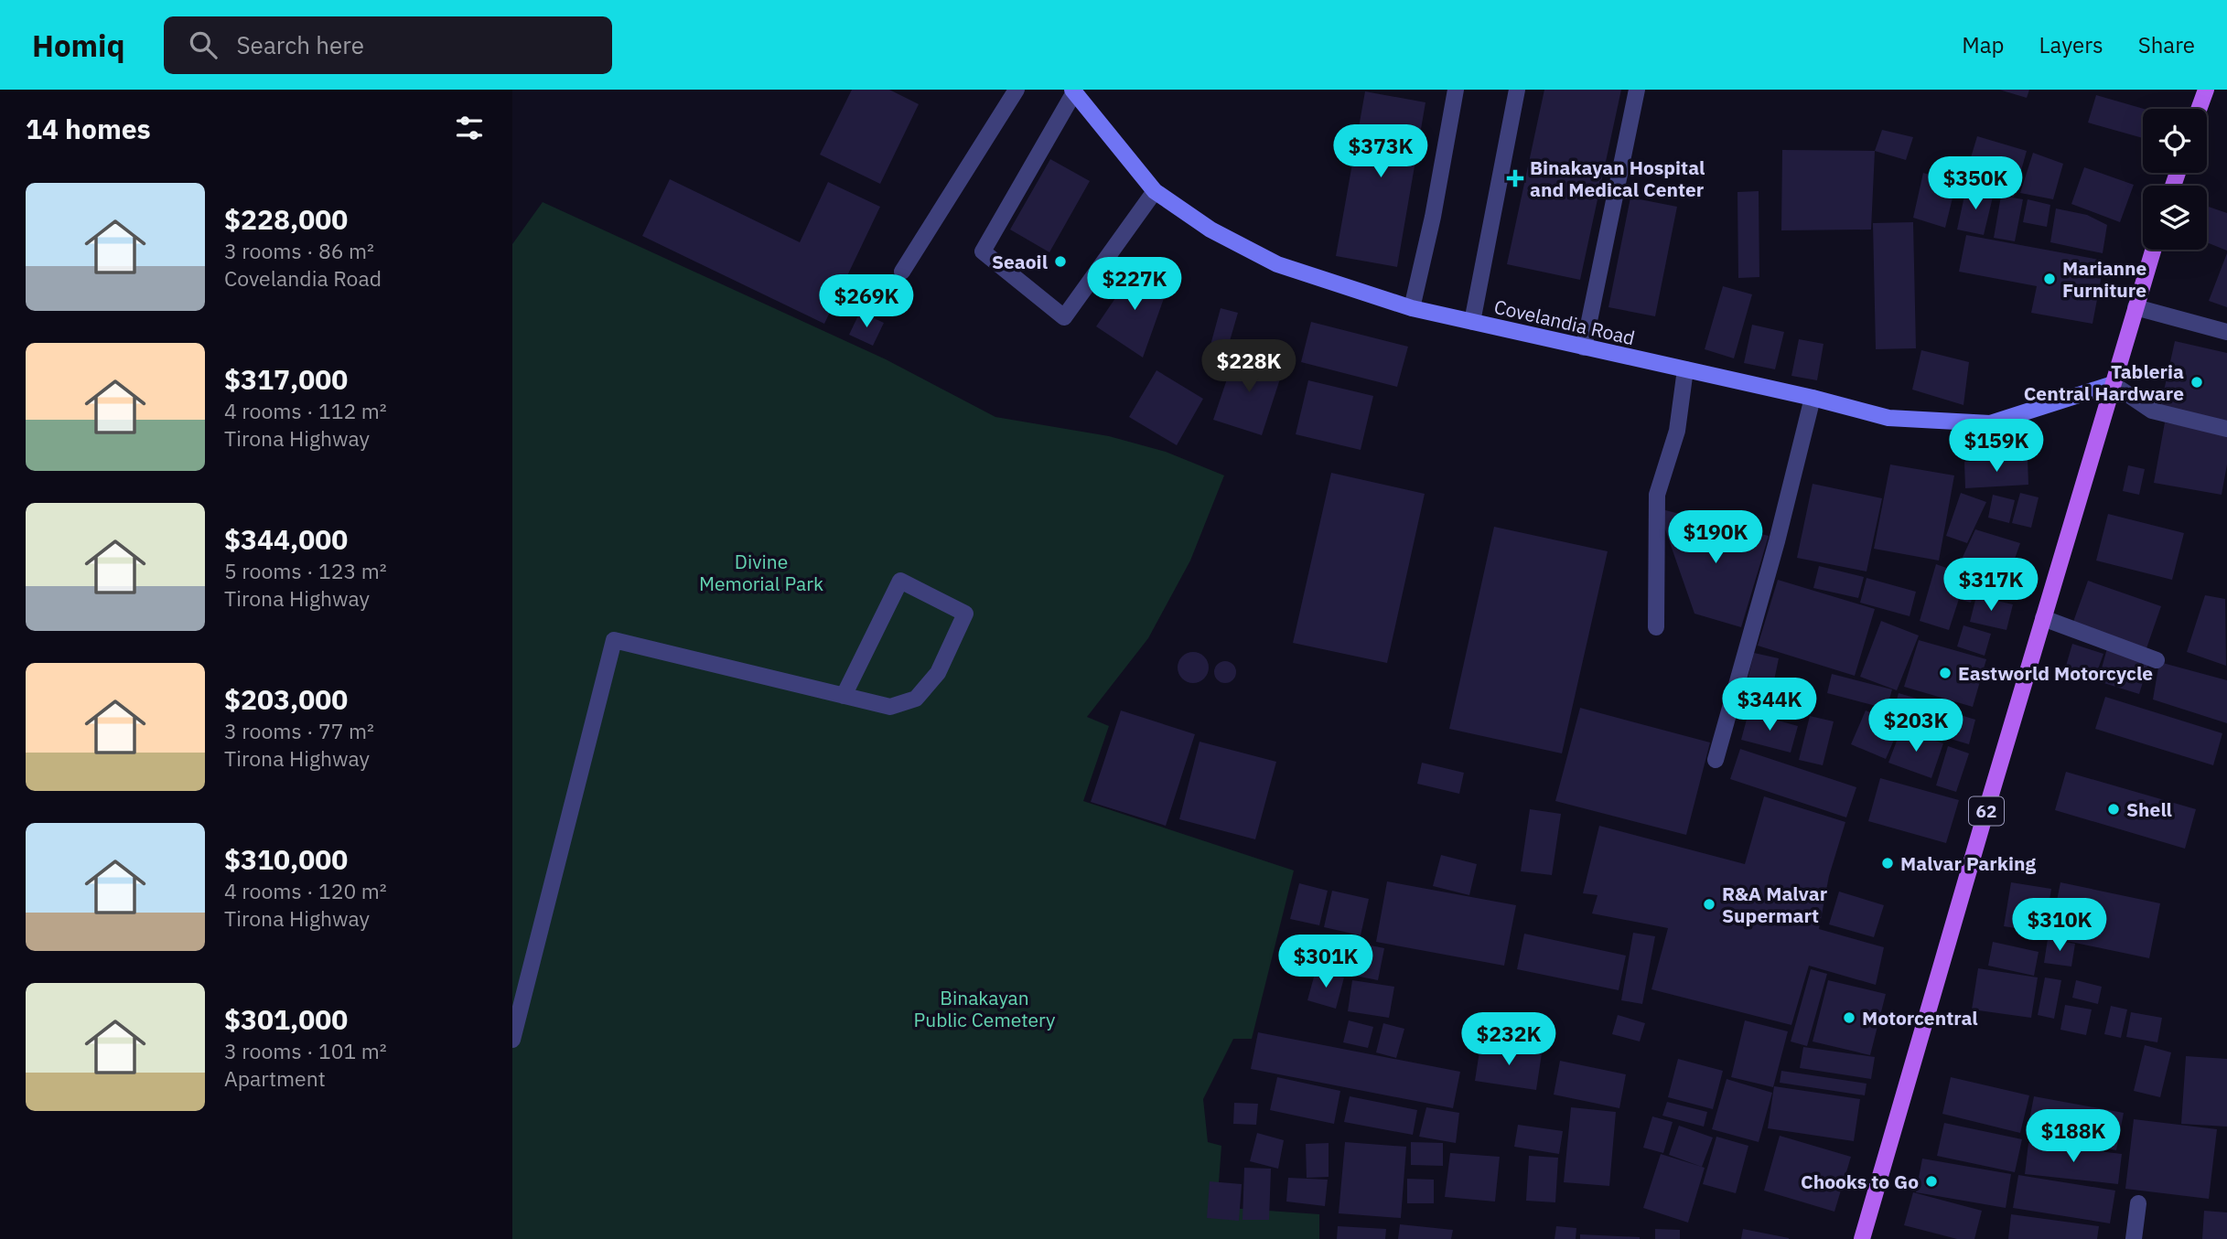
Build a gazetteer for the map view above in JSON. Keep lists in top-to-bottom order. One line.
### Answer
{"streets":{"main road":["Covelandia Road","62"]},"crossings":[["Covelandia Road","62"]],"parks":["Divine Memorial Park","Binakayan Public Cemetery"],"places":{"health":["Binakayan Hospital and Medical Center"],"other":["Seaoil","Marianne Furniture","Tableria Central Hardware","Eastworld Motorcycle","Shell","Malvar Parking","R&A Malvar Supermart","Motorcentral","Chooks to Go"]},"page":{"header":"Homiq","search":"Search here","nav":["Map","Layers","Share"],"heading":"14 homes","price":["$373K","$350K","$227K","$269K","$228K","$159K","$190K","$317K","$344K","$203K","$310K","$301K","$232K","$188K"],"list":[{"name":"$228,000","note":"3 rooms · 86 m² · Covelandia Road"},{"name":"$317,000","note":"4 rooms · 112 m² · Tirona Highway"},{"name":"$344,000","note":"5 rooms · 123 m² · Tirona Highway"},{"name":"$203,000","note":"3 rooms · 77 m² · Tirona Highway"},{"name":"$310,000","note":"4 rooms · 120 m² · Tirona Highway"},{"name":"$301,000","note":"3 rooms · 101 m² · Apartment"}]}}
